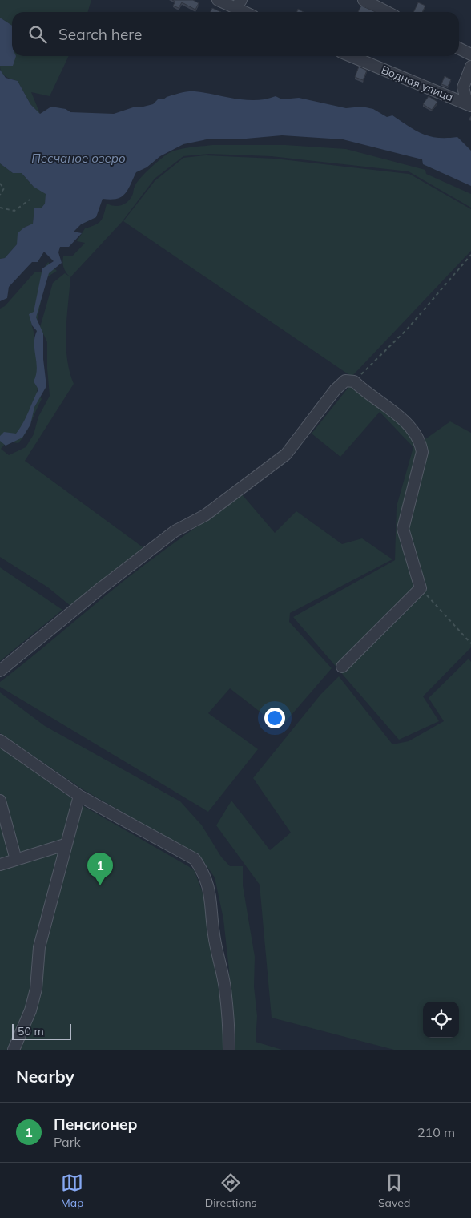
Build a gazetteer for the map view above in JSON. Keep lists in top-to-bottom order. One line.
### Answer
{"streets":{"street":["Водная улица"]},"water":["Песчаное озеро"],"scale_bar":"50 m","page":{"search":"Search here","pins":"1","scale":"50 m","heading":"Nearby","list":[{"mark":"1","name":"Пенсионер","note":"Park","value":"210 m"}],"nav":["Map","Directions","Saved"]}}
